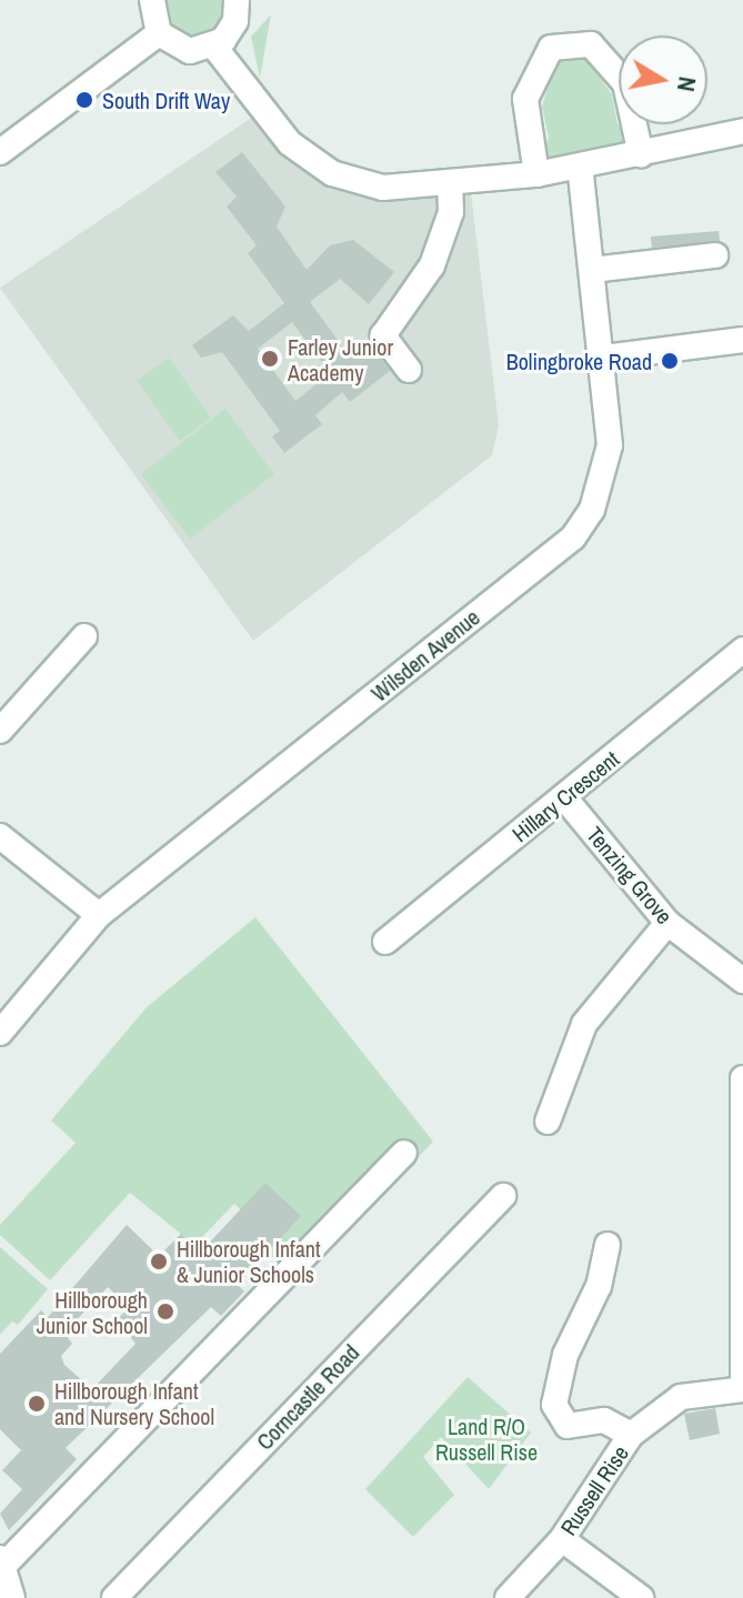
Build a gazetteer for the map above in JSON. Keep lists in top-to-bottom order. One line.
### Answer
{"streets":{"street":["Wilsden Avenue","Hillary Crescent","Tenzing Grove","Corncastle Road","Russell Rise"]},"crossings":[["Hillary Crescent","Tenzing Grove"]],"parks":["Land R/O Russell Rise"],"places":["South Drift Way","Farley Junior Academy","Bolingbroke Road","Hillborough Infant & Junior Schools","Hillborough Junior School","Hillborough Infant and Nursery School"],"north":"right"}
